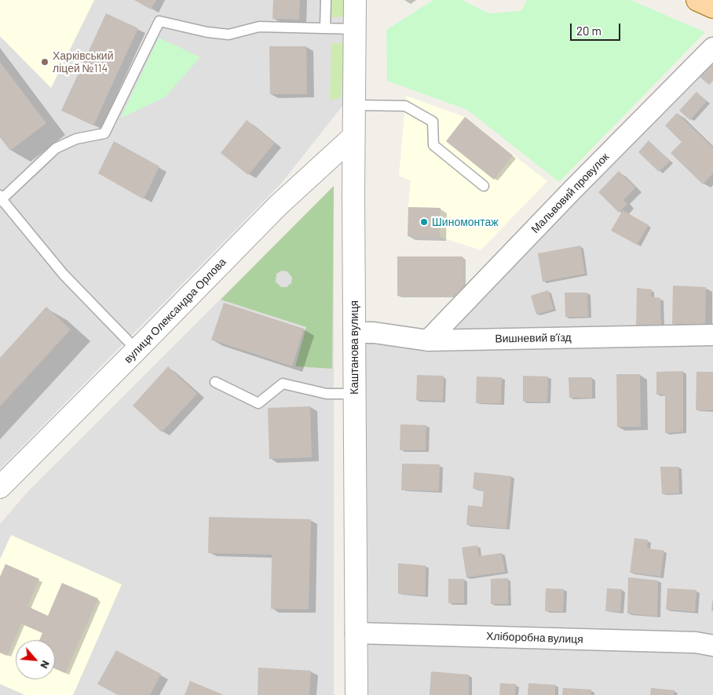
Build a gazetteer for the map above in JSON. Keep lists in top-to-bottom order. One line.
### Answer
{"streets":{"street":["Мальвовий провулок","вулиця Олександра Орлова","Вишневий в’їзд","Каштанова вулиця","Хліборобна вулиця"]},"crossings":[["Мальвовий провулок","Вишневий в’їзд"],["вулиця Олександра Орлова","Каштанова вулиця"],["Вишневий в’їзд","Каштанова вулиця"],["Каштанова вулиця","Хліборобна вулиця"]],"places":["Харківський ліцей №114","Шиномонтаж"],"scale_bar":"20 m","north":"bottom right"}
